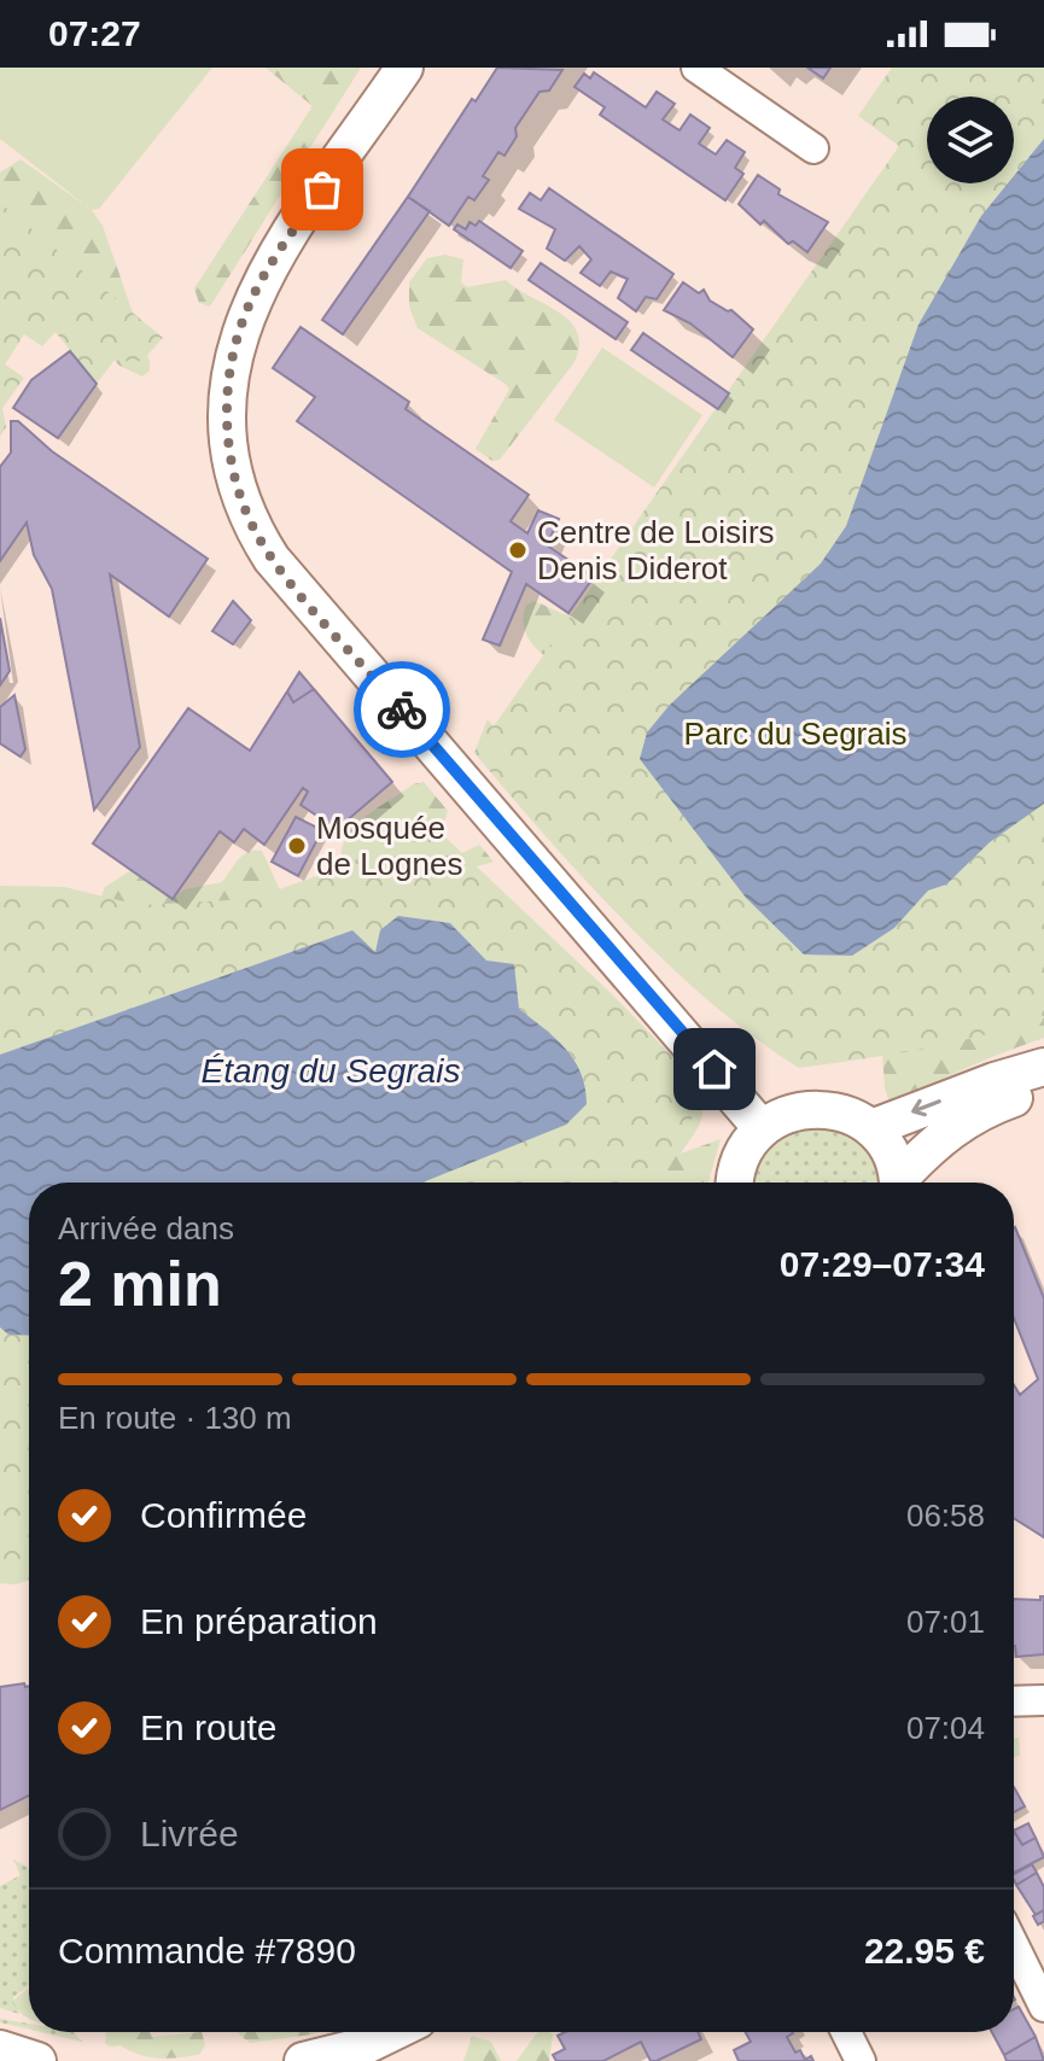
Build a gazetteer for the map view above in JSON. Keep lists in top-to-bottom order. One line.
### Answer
{"water":["Étang du Segrais"],"parks":["Parc du Segrais"],"places":["Centre de Loisirs Denis Diderot","Mosquée de Lognes"],"page":{"status":"07:27","heading":["2 min","Arrivée dans","07:29–07:34"],"panel":["Commande #7890","22.95 €"],"bar":"En route · 130 m","list":[["Confirmée","06:58"],["En préparation","07:01"],["En route","07:04"],"Livrée"]}}
